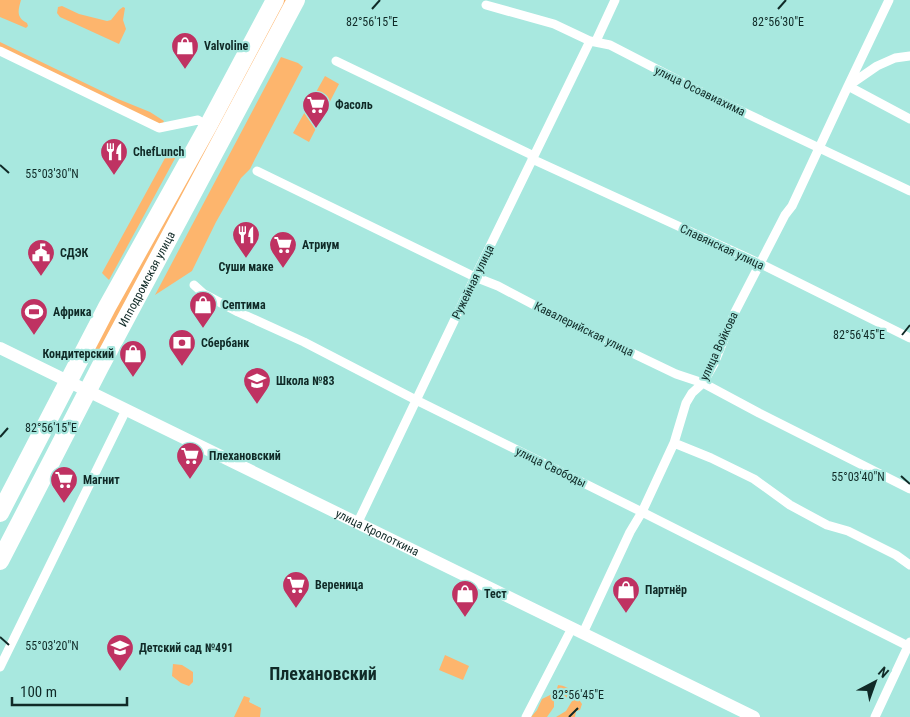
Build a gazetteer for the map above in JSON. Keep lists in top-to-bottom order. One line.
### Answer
{"streets":{"highway":["Ипподромская улица"],"main road":["улица Кропоткина"],"street":["улица Осоавиахима","Славянская улица","Ружейная улица","Кавалерийская улица","улица Войкова","улица Свободы"]},"crossings":[["улица Осоавиахима","Ружейная улица"],["улица Осоавиахима","улица Войкова"],["Славянская улица","Ружейная улица"],["Славянская улица","улица Войкова"],["Ипподромская улица","улица Кропоткина"],["Ружейная улица","Кавалерийская улица"],["Ружейная улица","улица Свободы"],["Ружейная улица","улица Кропоткина"],["Кавалерийская улица","улица Войкова"],["улица Войкова","улица Свободы"],["улица Войкова","улица Кропоткина"]],"districts":["Плехановский"],"places":{"shop":["Valvoline","Септима","Кондитерский","Партнёр","Тест"],"supermarket":["Фасоль","Атриум","Плехановский","Магнит","Вереница"],"restaurant":["ChefLunch","Суши маке"],"public building":["СДЭК"],"sports":["Африка"],"bank":["Сбербанк"],"school or university":["Школа №83","Детский сад №491"]},"scale_bar":"100 m","north":"top right","coordinates":["82°56'15\"E","82°56'30\"E","55°03'30\"N","82°56'45\"E","55°03'40\"N","55°03'20\"N"]}
